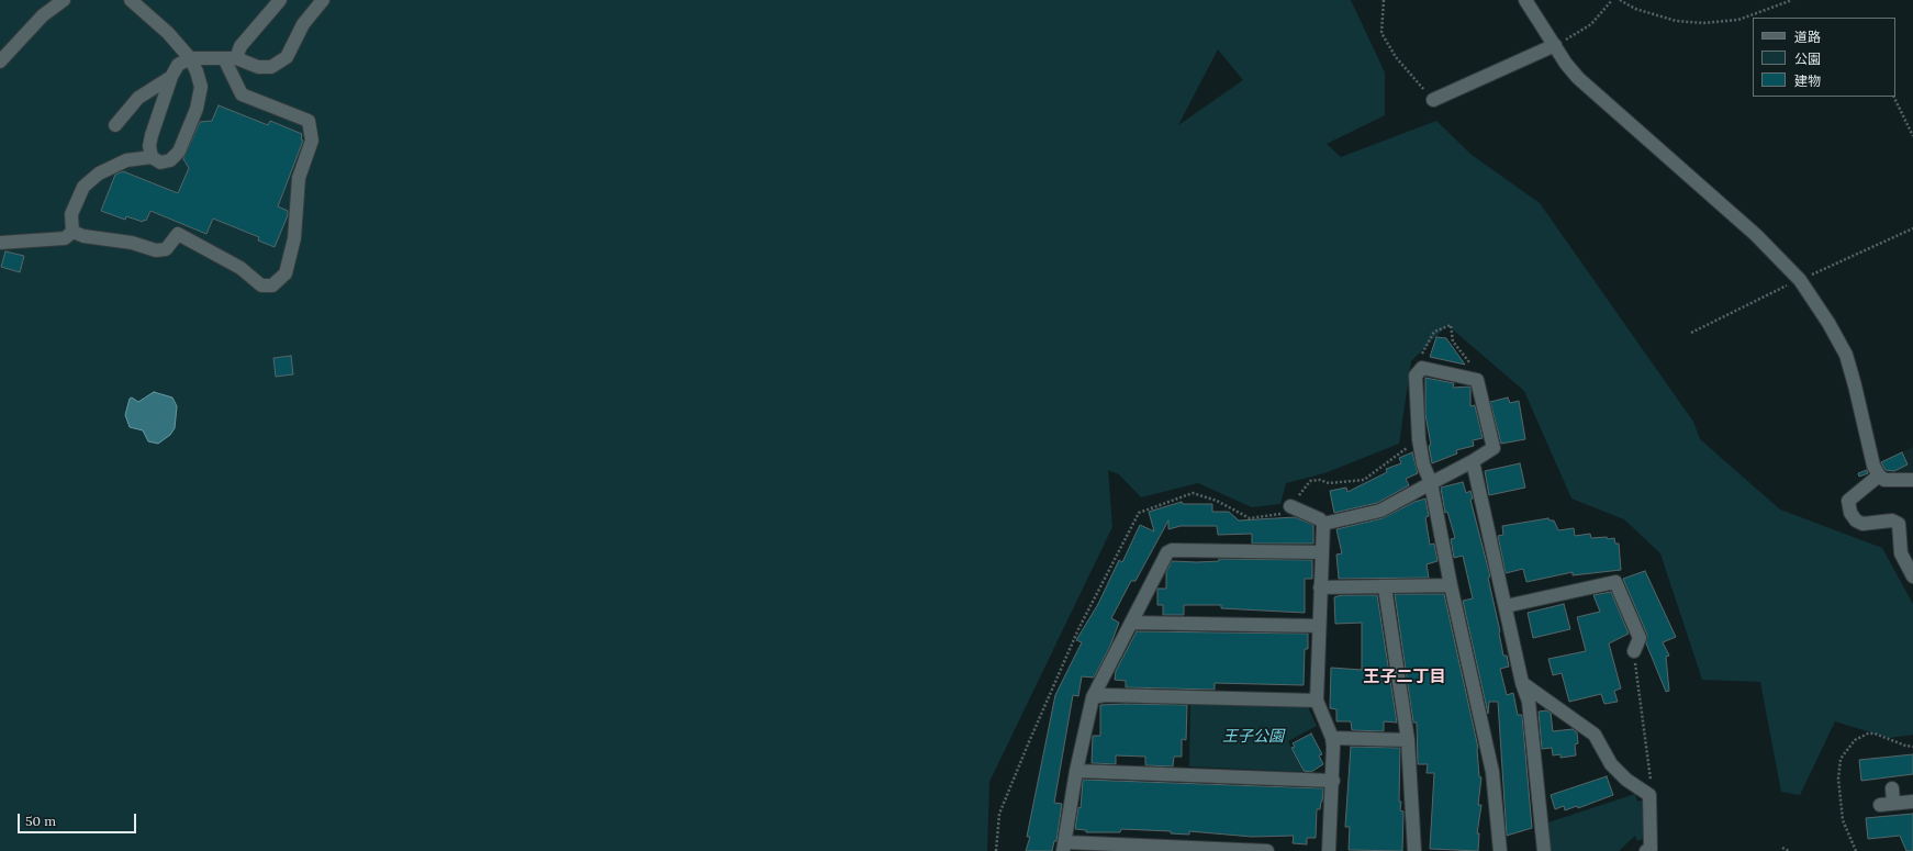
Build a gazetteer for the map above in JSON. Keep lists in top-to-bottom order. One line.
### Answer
{"districts":["王子二丁目"],"parks":["王子公園"],"legend":["道路","公園","建物"],"scale_bar":"50 m"}
